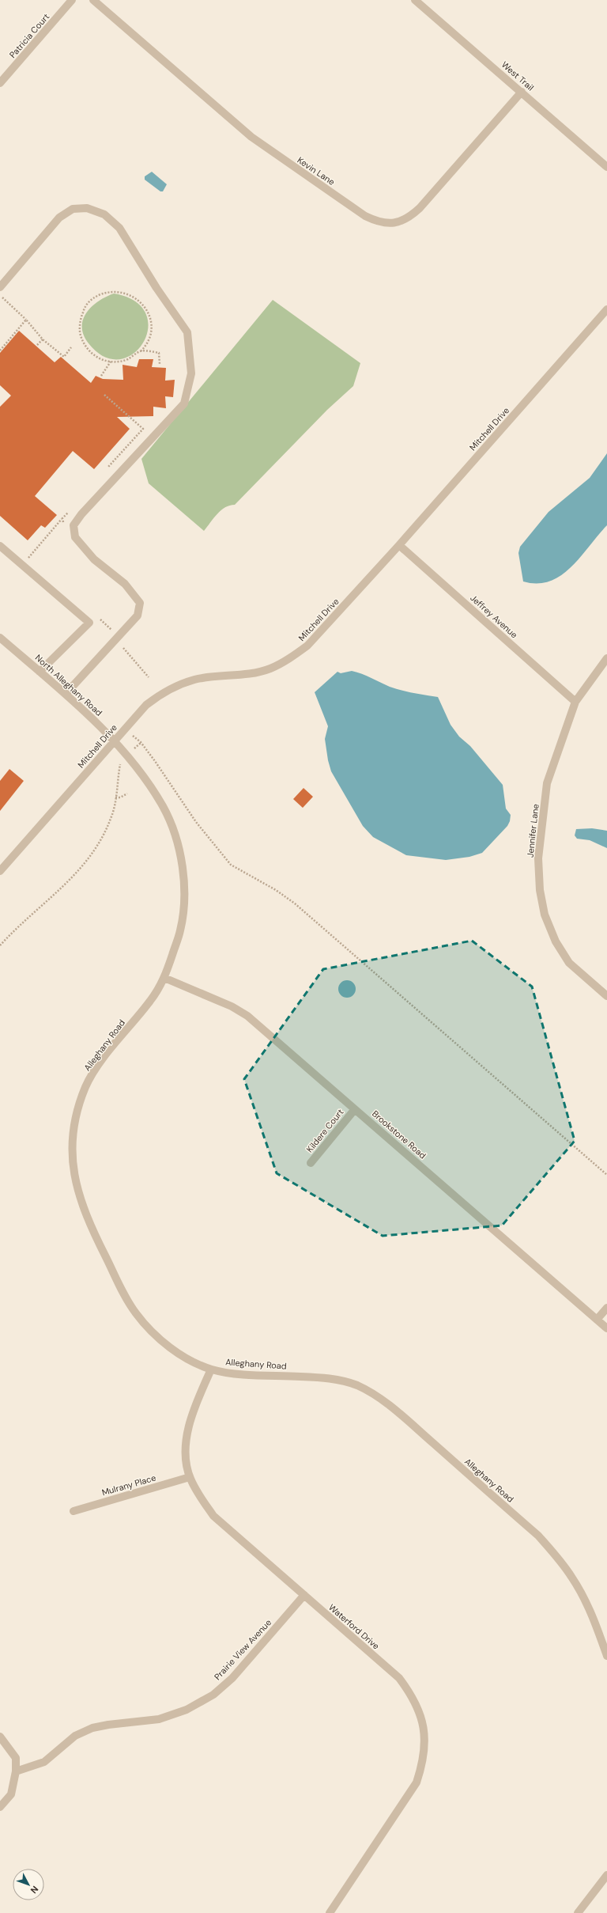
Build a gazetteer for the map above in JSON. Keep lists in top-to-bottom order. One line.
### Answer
{"streets":{"street":["Patricia Court","West Trail","Kevin Lane","Mitchell Drive","Jeffrey Avenue","North Alleghany Road","Jennifer Lane","Alleghany Road","Kildere Court","Brookstone Road","Mulrany Place","Waterford Drive","Prairie View Avenue"]},"crossings":[["West Trail","Kevin Lane"],["Mitchell Drive","Jeffrey Avenue"],["Mitchell Drive","North Alleghany Road"],["Jeffrey Avenue","Jennifer Lane"],["North Alleghany Road","Alleghany Road"],["North Alleghany Road","Brookstone Road"],["Alleghany Road","Brookstone Road"],["Alleghany Road","Waterford Drive"],["Kildere Court","Brookstone Road"],["Mulrany Place","Waterford Drive"],["Waterford Drive","Prairie View Avenue"]],"north":"bottom right"}
